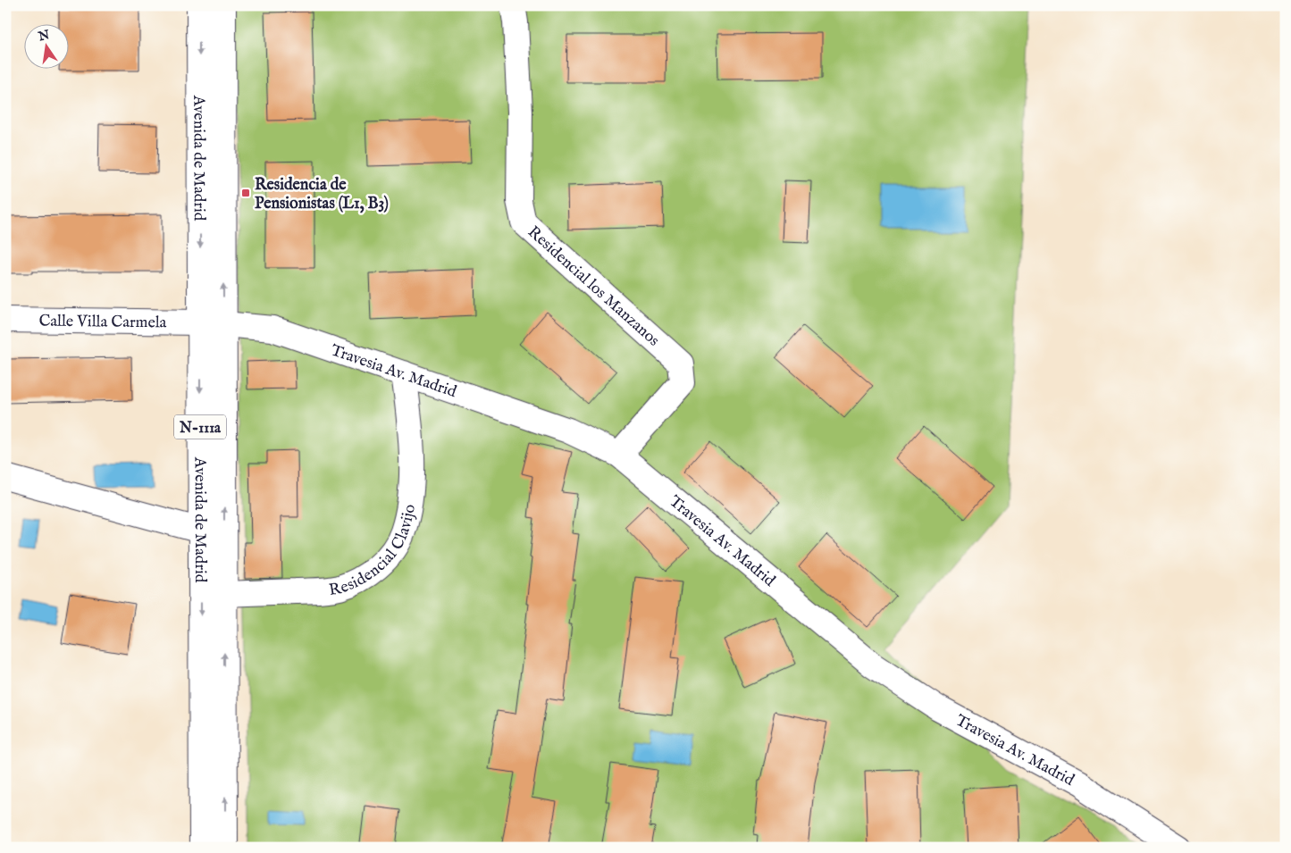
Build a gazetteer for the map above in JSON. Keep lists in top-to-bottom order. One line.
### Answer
{"streets":{"street":["Avenida de Madrid","Residencial los Manzanos","Calle Villa Carmela","Travesia Av. Madrid","N-111a","Residencial Clavijo"]},"crossings":[["Avenida de Madrid","Calle Villa Carmela"],["Avenida de Madrid","Travesia Av. Madrid"],["Avenida de Madrid","Residencial Clavijo"],["Residencial los Manzanos","Travesia Av. Madrid"],["Travesia Av. Madrid","Residencial Clavijo"]],"places":{"transit":["Residencia de Pensionistas (L1, B3)"]},"north":"top"}
